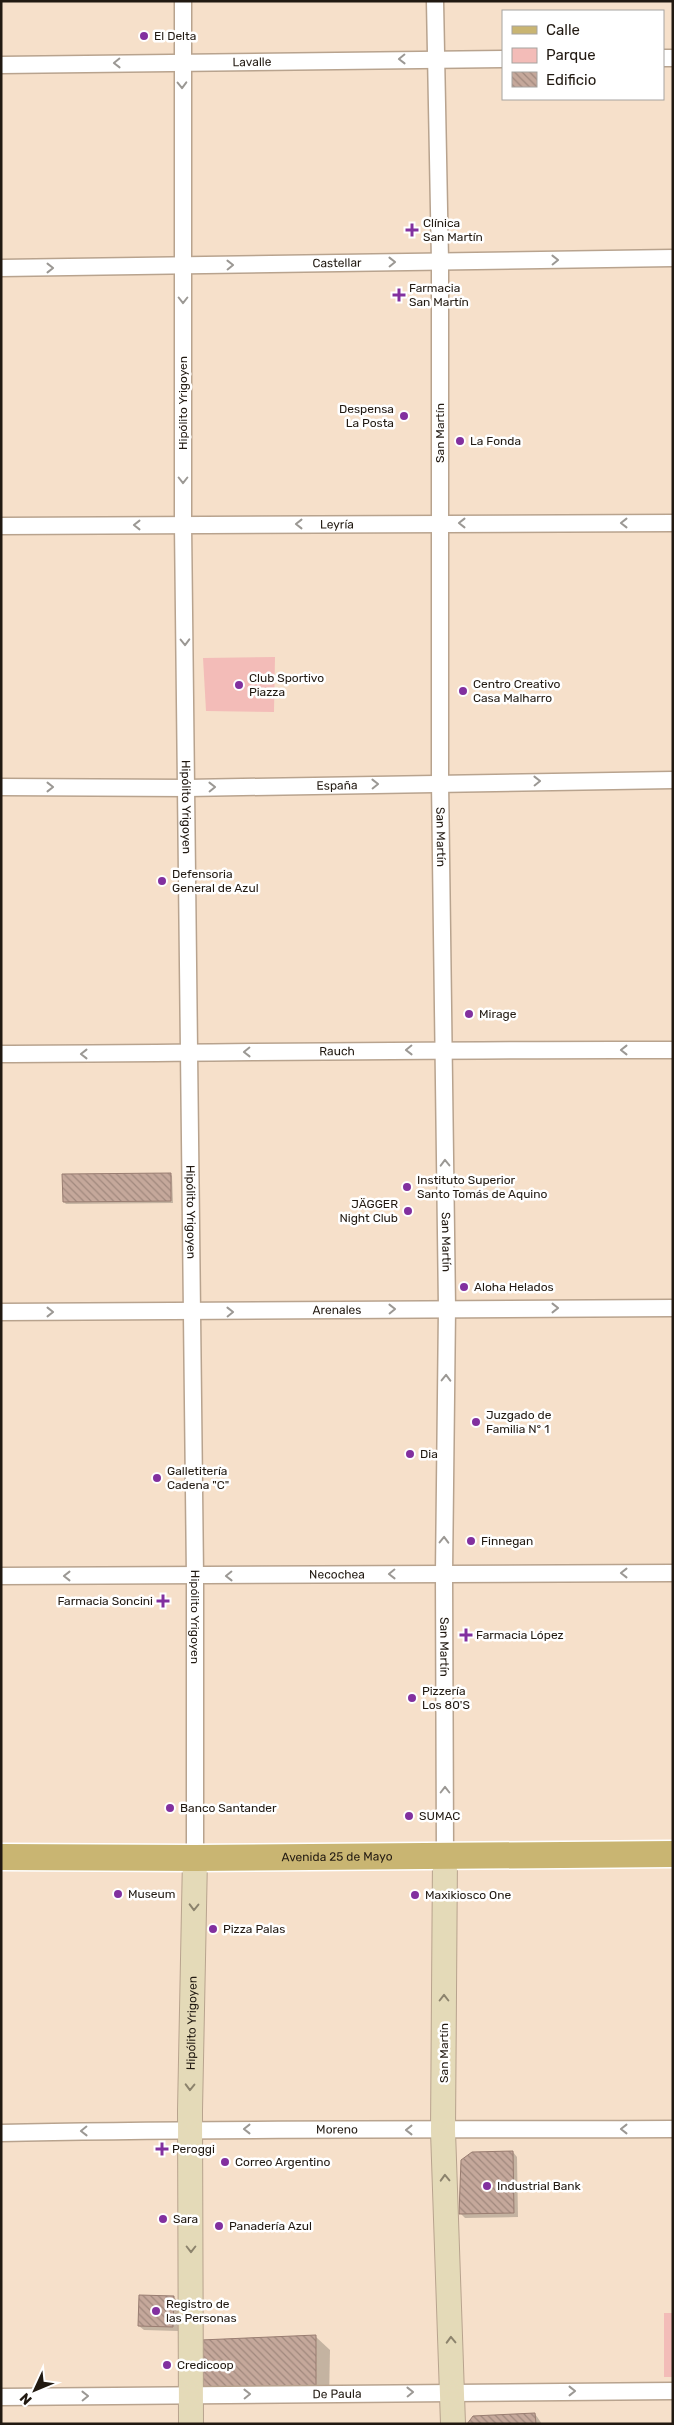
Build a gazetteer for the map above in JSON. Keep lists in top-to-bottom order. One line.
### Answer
{"streets":{"main road":["Avenida 25 de Mayo"],"street":["Lavalle","Castellar","Hipólito Yrigoyen","San Martín","Leyría","España","Rauch","Arenales","Necochea","Moreno","De Paula"]},"crossings":[["Lavalle","Hipólito Yrigoyen"],["Lavalle","San Martín"],["Castellar","Hipólito Yrigoyen"],["Castellar","San Martín"],["Hipólito Yrigoyen","Leyría"],["Hipólito Yrigoyen","España"],["Hipólito Yrigoyen","Rauch"],["Hipólito Yrigoyen","Arenales"],["Hipólito Yrigoyen","Necochea"],["Hipólito Yrigoyen","Avenida 25 de Mayo"],["Hipólito Yrigoyen","Moreno"],["Hipólito Yrigoyen","De Paula"],["San Martín","Leyría"],["San Martín","España"],["San Martín","Rauch"],["San Martín","Arenales"],["San Martín","Necochea"],["San Martín","Avenida 25 de Mayo"],["San Martín","Moreno"],["San Martín","De Paula"]],"one_way":["Lavalle","Castellar","Hipólito Yrigoyen","San Martín","Leyría","España","Rauch","Arenales","Necochea","Moreno","De Paula"],"places":{"other":["El Delta","Despensa La Posta","La Fonda","Club Sportivo Piazza","Centro Creativo Casa Malharro","Defensoria General de Azul","Mirage","Instituto Superior Santo Tomás de Aquino","JÄGGER Night Club","Aloha Helados","Juzgado de Familia N° 1","Dia","Galletitería Cadena \"C\"","Finnegan","Pizzería Los 80'S","Banco Santander","SUMAC","Museum","Maxikiosco One","Pizza Palas","Correo Argentino","Industrial Bank","Sara","Panadería Azul","Registro de las Personas","Credicoop"],"health":["Clínica San Martín","Farmacia San Martín","Farmacia Soncini","Farmacia López","Peroggi"]},"legend":["Calle","Parque","Edificio"],"north":"bottom left"}
